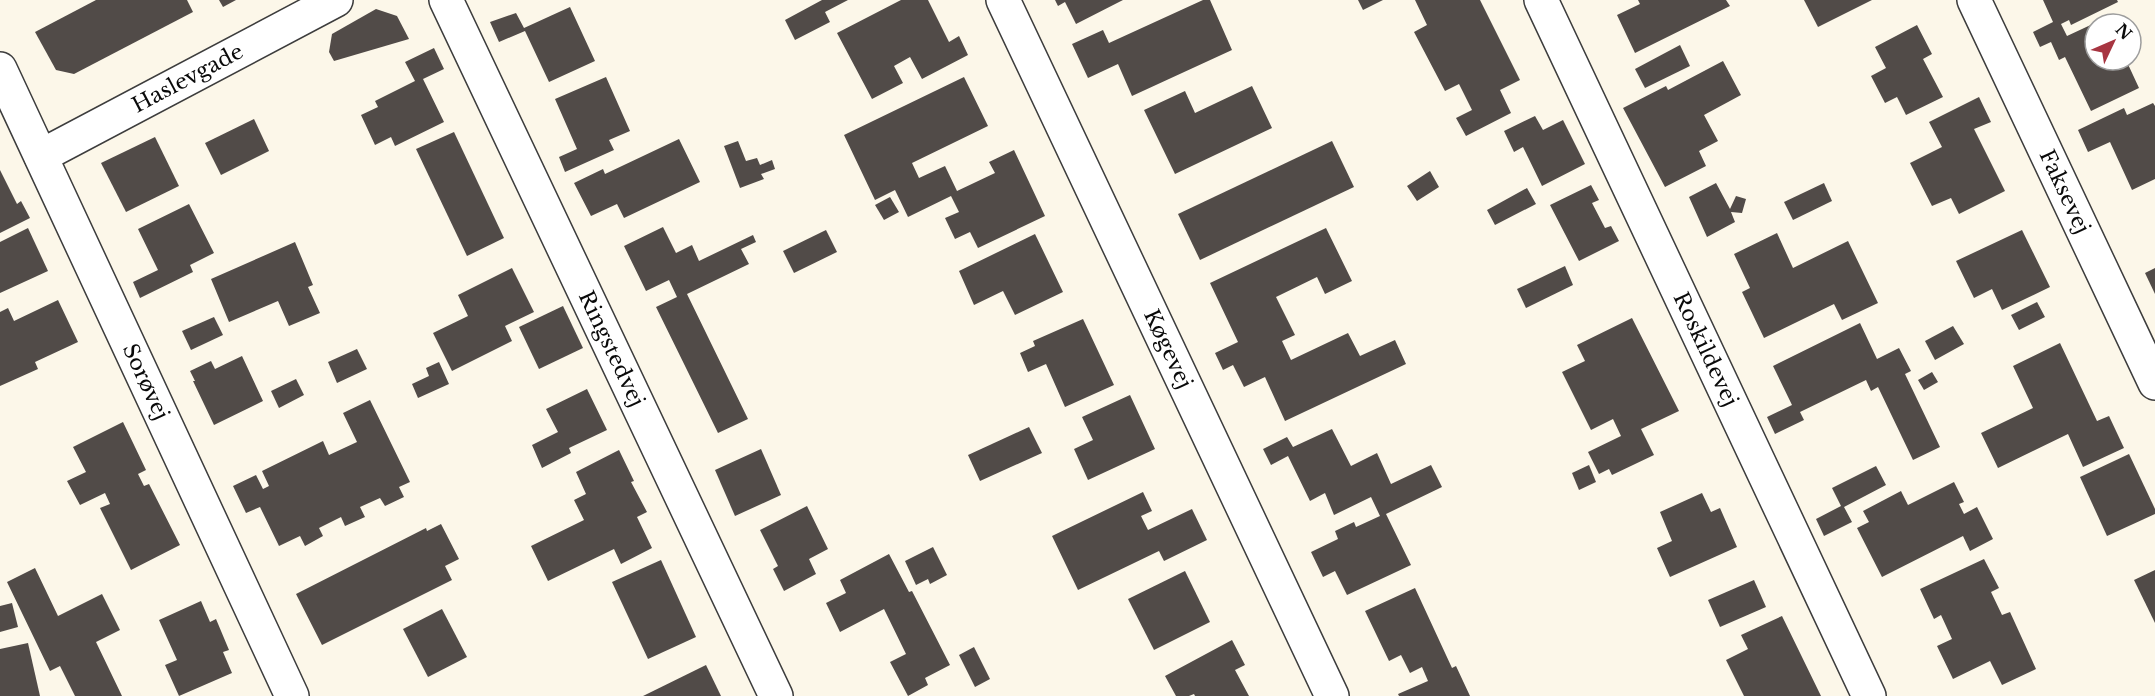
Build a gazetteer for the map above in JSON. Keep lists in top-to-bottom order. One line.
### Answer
{"streets":{"street":["Haslevgade","Faksevej","Ringstedvej","Køgevej","Roskildevej","Sorøvej"]},"crossings":[["Haslevgade","Sorøvej"]],"north":"top right"}
